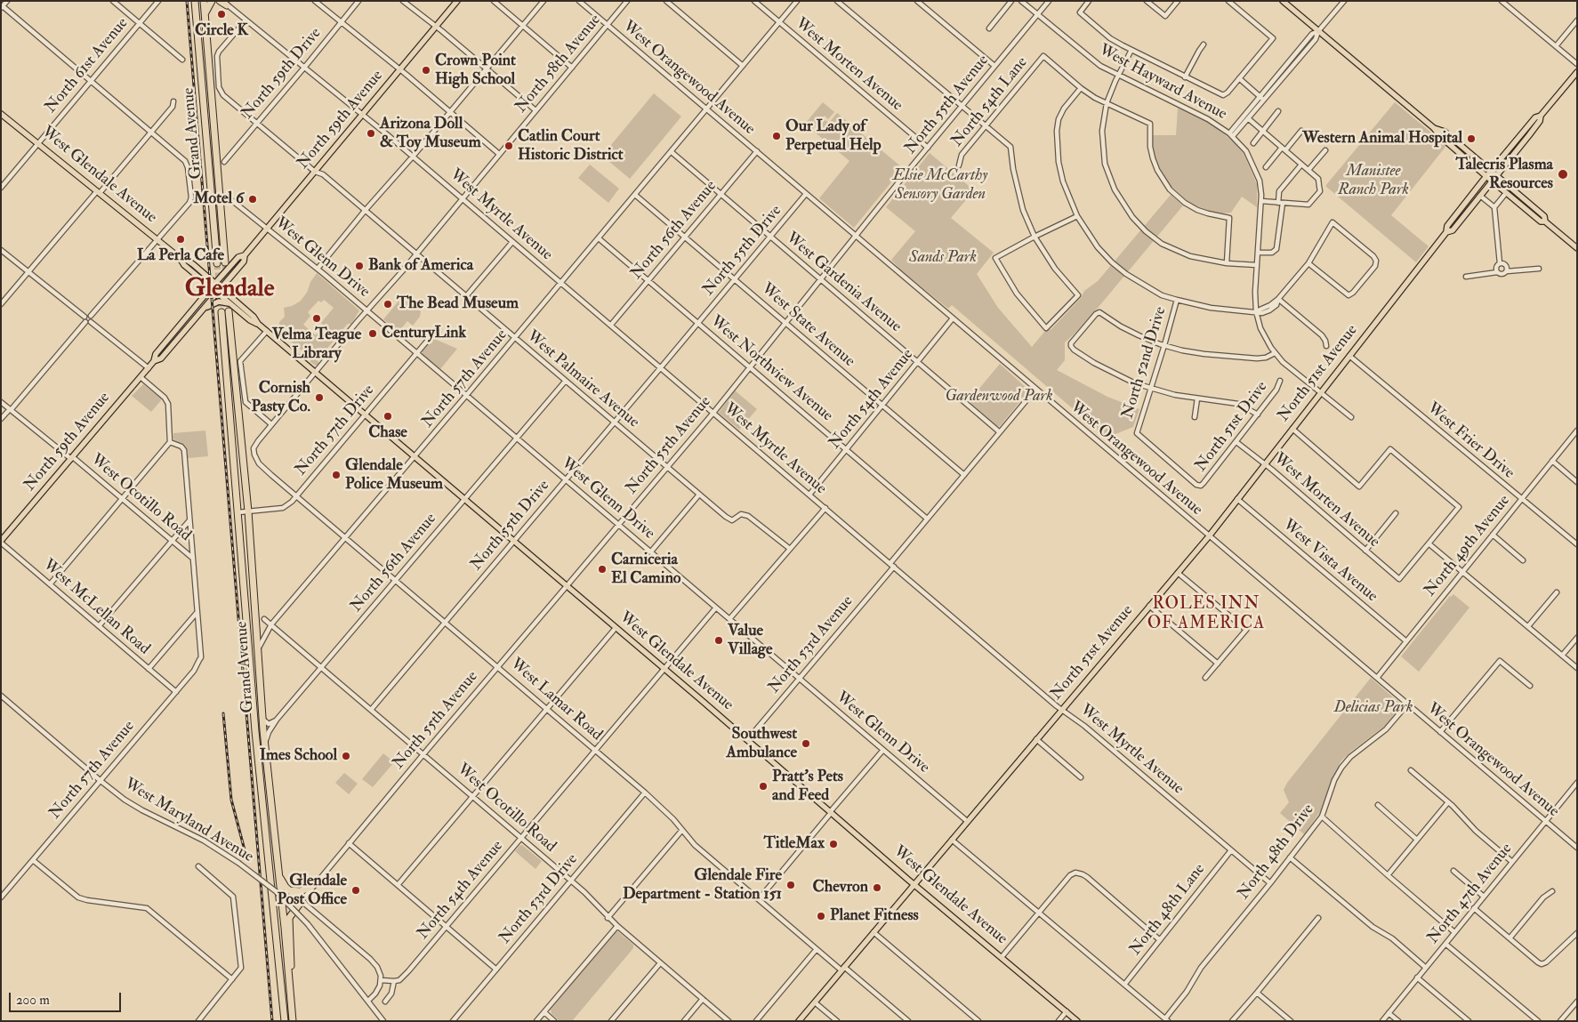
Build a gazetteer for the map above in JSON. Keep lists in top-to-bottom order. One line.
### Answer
{"streets":{"highway":["Grand Avenue"],"main road":["North 59th Avenue","West Glendale Avenue","North 51st Avenue"],"street":["North 58th Avenue","West Morten Avenue","North 61st Avenue","North 59th Drive","West Orangewood Avenue","West Hayward Avenue","North 54th Lane","North 55th Avenue","West Myrtle Avenue","North 56th Avenue","North 55th Drive","West Glenn Drive","West Gardenia Avenue","West State Avenue","North 52nd Drive","West Northview Avenue","North 57th Avenue","West Palmaire Avenue","North 54th Avenue","North 51st Drive","North 57th Drive","West Frier Drive","West Ocotillo Road","North 49th Avenue","West Vista Avenue","West McLellan Road","North 53rd Avenue","West Lamar Road","West Maryland Avenue","North 48th Drive","North 47th Avenue","North 53rd Drive","North 48th Lane"]},"crossings":[["North 58th Avenue","West Orangewood Avenue"],["North 58th Avenue","West Glendale Avenue"],["North 58th Avenue","West Myrtle Avenue"],["North 58th Avenue","West Glenn Drive"],["North 58th Avenue","West Palmaire Avenue"],["North 58th Avenue","West Lamar Road"],["West Morten Avenue","North 55th Avenue"],["West Morten Avenue","North 51st Avenue"],["West Morten Avenue","North 57th Avenue"],["West Morten Avenue","North 51st Drive"],["North 61st Avenue","West Glendale Avenue"],["North 59th Drive","West Myrtle Avenue"],["North 59th Drive","West Palmaire Avenue"],["West Orangewood Avenue","North 55th Avenue"],["West Orangewood Avenue","North 56th Avenue"],["West Orangewood Avenue","North 55th Drive"],["West Orangewood Avenue","North 51st Avenue"],["West Orangewood Avenue","North 57th Avenue"],["West Orangewood Avenue","North 54th Avenue"],["West Orangewood Avenue","North 49th Avenue"],["West Orangewood Avenue","North 53rd Avenue"],["West Orangewood Avenue","North 48th Drive"],["West Orangewood Avenue","North 47th Avenue"],["West Hayward Avenue","North 55th Avenue"],["West Hayward Avenue","North 51st Avenue"],["North 55th Avenue","West Glendale Avenue"],["North 55th Avenue","West Myrtle Avenue"],["North 55th Avenue","West Glenn Drive"],["North 55th Avenue","West Gardenia Avenue"],["North 55th Avenue","West State Avenue"],["North 55th Avenue","West Northview Avenue"],["North 55th Avenue","West Palmaire Avenue"],["North 55th Avenue","West Ocotillo Road"],["North 55th Avenue","West Lamar Road"],["North 59th Avenue","West Glendale Avenue"],["North 59th Avenue","West Myrtle Avenue"],["North 59th Avenue","West Glenn Drive"],["North 59th Avenue","West Palmaire Avenue"],["North 59th Avenue","West Ocotillo Road"],["North 59th Avenue","West McLellan Road"],["Grand Avenue","North 56th Avenue"],["Grand Avenue","North 57th Avenue"],["Grand Avenue","North 57th Drive"],["West Glendale Avenue","North 56th Avenue"],["West Glendale Avenue","North 55th Drive"],["West Glendale Avenue","North 51st Avenue"],["West Glendale Avenue","North 57th Avenue"],["West Glendale Avenue","North 54th Avenue"],["West Glendale Avenue","North 57th Drive"],["West Glendale Avenue","North 53rd Avenue"],["West Myrtle Avenue","North 56th Avenue"],["West Myrtle Avenue","North 55th Drive"],["West Myrtle Avenue","North 51st Avenue"],["West Myrtle Avenue","North 57th Avenue"],["West Myrtle Avenue","West Palmaire Avenue"],["West Myrtle Avenue","North 54th Avenue"],["West Myrtle Avenue","North 53rd Avenue"],["West Myrtle Avenue","North 48th Drive"],["West Myrtle Avenue","North 48th Lane"],["North 56th Avenue","West Glenn Drive"],["North 56th Avenue","West Gardenia Avenue"],["North 56th Avenue","West State Avenue"],["North 56th Avenue","West Northview Avenue"],["North 56th Avenue","West Palmaire Avenue"],["North 56th Avenue","West Ocotillo Road"],["North 56th Avenue","West Lamar Road"],["North 55th Drive","West Glenn Drive"],["North 55th Drive","West Gardenia Avenue"],["North 55th Drive","West State Avenue"],["North 55th Drive","West Northview Avenue"],["North 55th Drive","West Palmaire Avenue"],["North 55th Drive","West Ocotillo Road"],["North 55th Drive","West Lamar Road"],["West Glenn Drive","North 51st Avenue"],["West Glenn Drive","North 57th Avenue"],["West Glenn Drive","North 54th Avenue"],["West Glenn Drive","North 57th Drive"],["West Glenn Drive","North 53rd Avenue"],["West Gardenia Avenue","North 57th Avenue"],["West Gardenia Avenue","North 54th Avenue"],["West Gardenia Avenue","North 53rd Avenue"],["West State Avenue","North 57th Avenue"],["West State Avenue","North 54th Avenue"],["West State Avenue","North 53rd Avenue"],["North 52nd Drive","North 51st Drive"],["West Northview Avenue","North 57th Avenue"],["West Northview Avenue","North 54th Avenue"],["West Northview Avenue","North 53rd Avenue"],["North 51st Avenue","West Frier Drive"],["North 51st Avenue","West Vista Avenue"],["North 51st Avenue","West Lamar Road"],["North 57th Avenue","West Palmaire Avenue"],["North 57th Avenue","West Ocotillo Road"],["North 57th Avenue","West McLellan Road"],["North 57th Avenue","West Lamar Road"],["North 57th Avenue","West Maryland Avenue"],["North 54th Avenue","West Ocotillo Road"],["North 54th Avenue","West Lamar Road"],["North 57th Drive","West Lamar Road"],["West Frier Drive","North 49th Avenue"],["West Ocotillo Road","North 53rd Drive"],["North 49th Avenue","West Vista Avenue"],["West Lamar Road","North 53rd Drive"]],"districts":["Glendale","ROLES INN OF AMERICA"],"parks":["Manistee Ranch Park","Elsie McCarthy Sensory Garden","Sands Park","Gardenwood Park","Delicias Park"],"places":["Circle K","Crown Point High School","Arizona Doll & Toy Museum","Our Lady of Perpetual Help","Western Animal Hospital","Catlin Court Historic District","Talecris Plasma Resources","Motel 6","La Perla Cafe","Bank of America","The Bead Museum","Velma Teague Library","CenturyLink","Cornish Pasty Co.","Chase","Glendale Police Museum","Carniceria El Camino","Value Village","Southwest Ambulance","Imes School","Pratt's Pets and Feed","TitleMax","Glendale Fire Department - Station 151","Chevron","Glendale Post Office","Planet Fitness"],"scale_bar":"200 m"}
